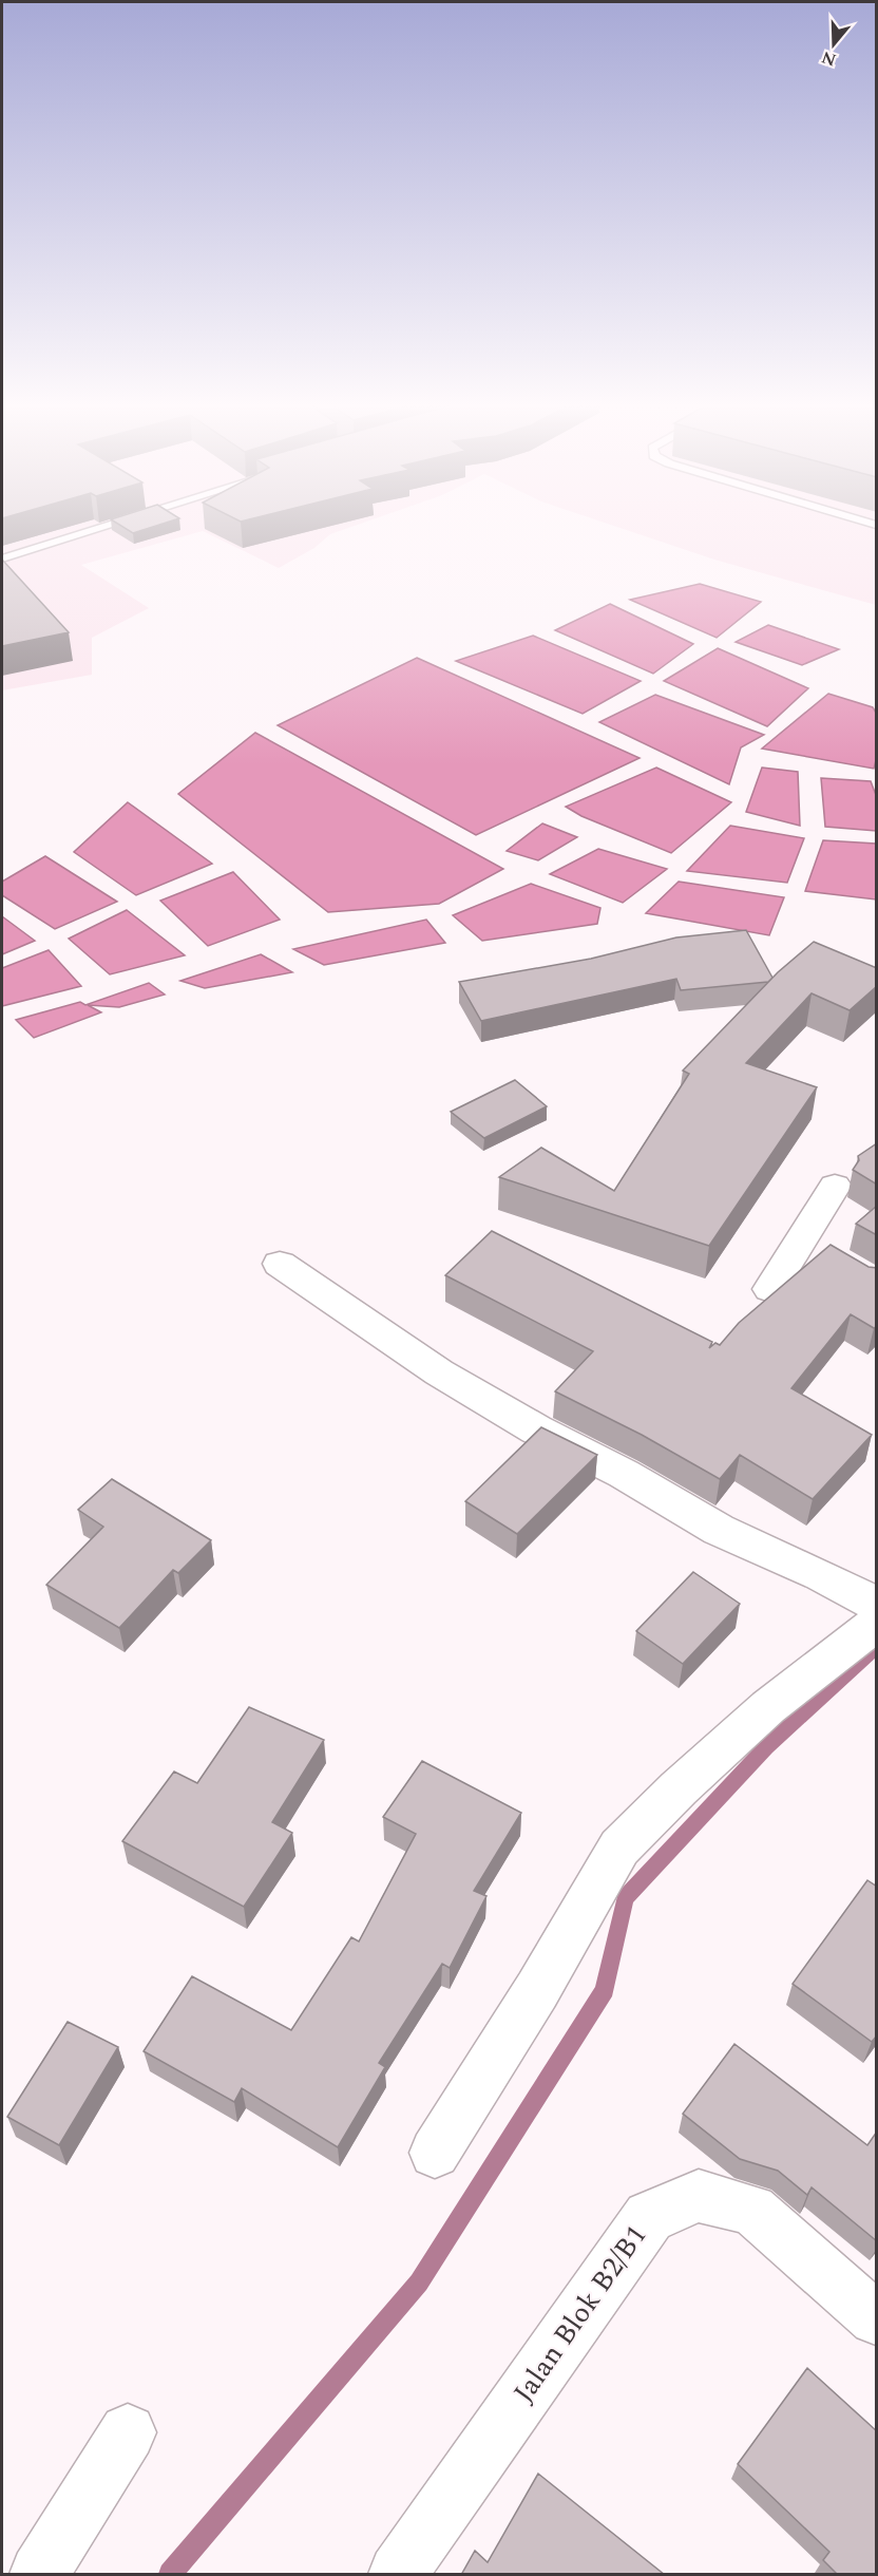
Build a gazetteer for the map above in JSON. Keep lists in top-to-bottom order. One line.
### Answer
{"streets":{"street":["Jalan Blok B2/B1"]},"north":"bottom"}
